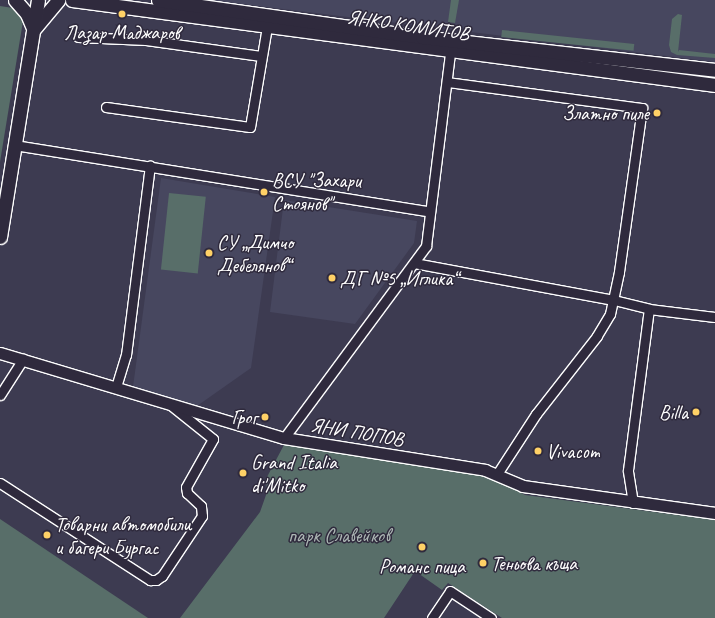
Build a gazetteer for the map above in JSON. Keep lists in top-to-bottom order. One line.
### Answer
{"streets":{"main road":["ЯНКО КОМИТОВ"],"street":["ЯНИ ПОПОВ"]},"parks":["парк Славейков"],"places":["Лазар Маджаров","Златно пиле","ВСУ \"Захари Стоянов\"","СУ „Димчо Дебелянов“","ДГ №5 „Иглика“","Billa","Грог","Vivacom","Grand Italia di'Mitko","Товарни автомобили и багери Бургас","Романс пица","Теньова къща"]}
